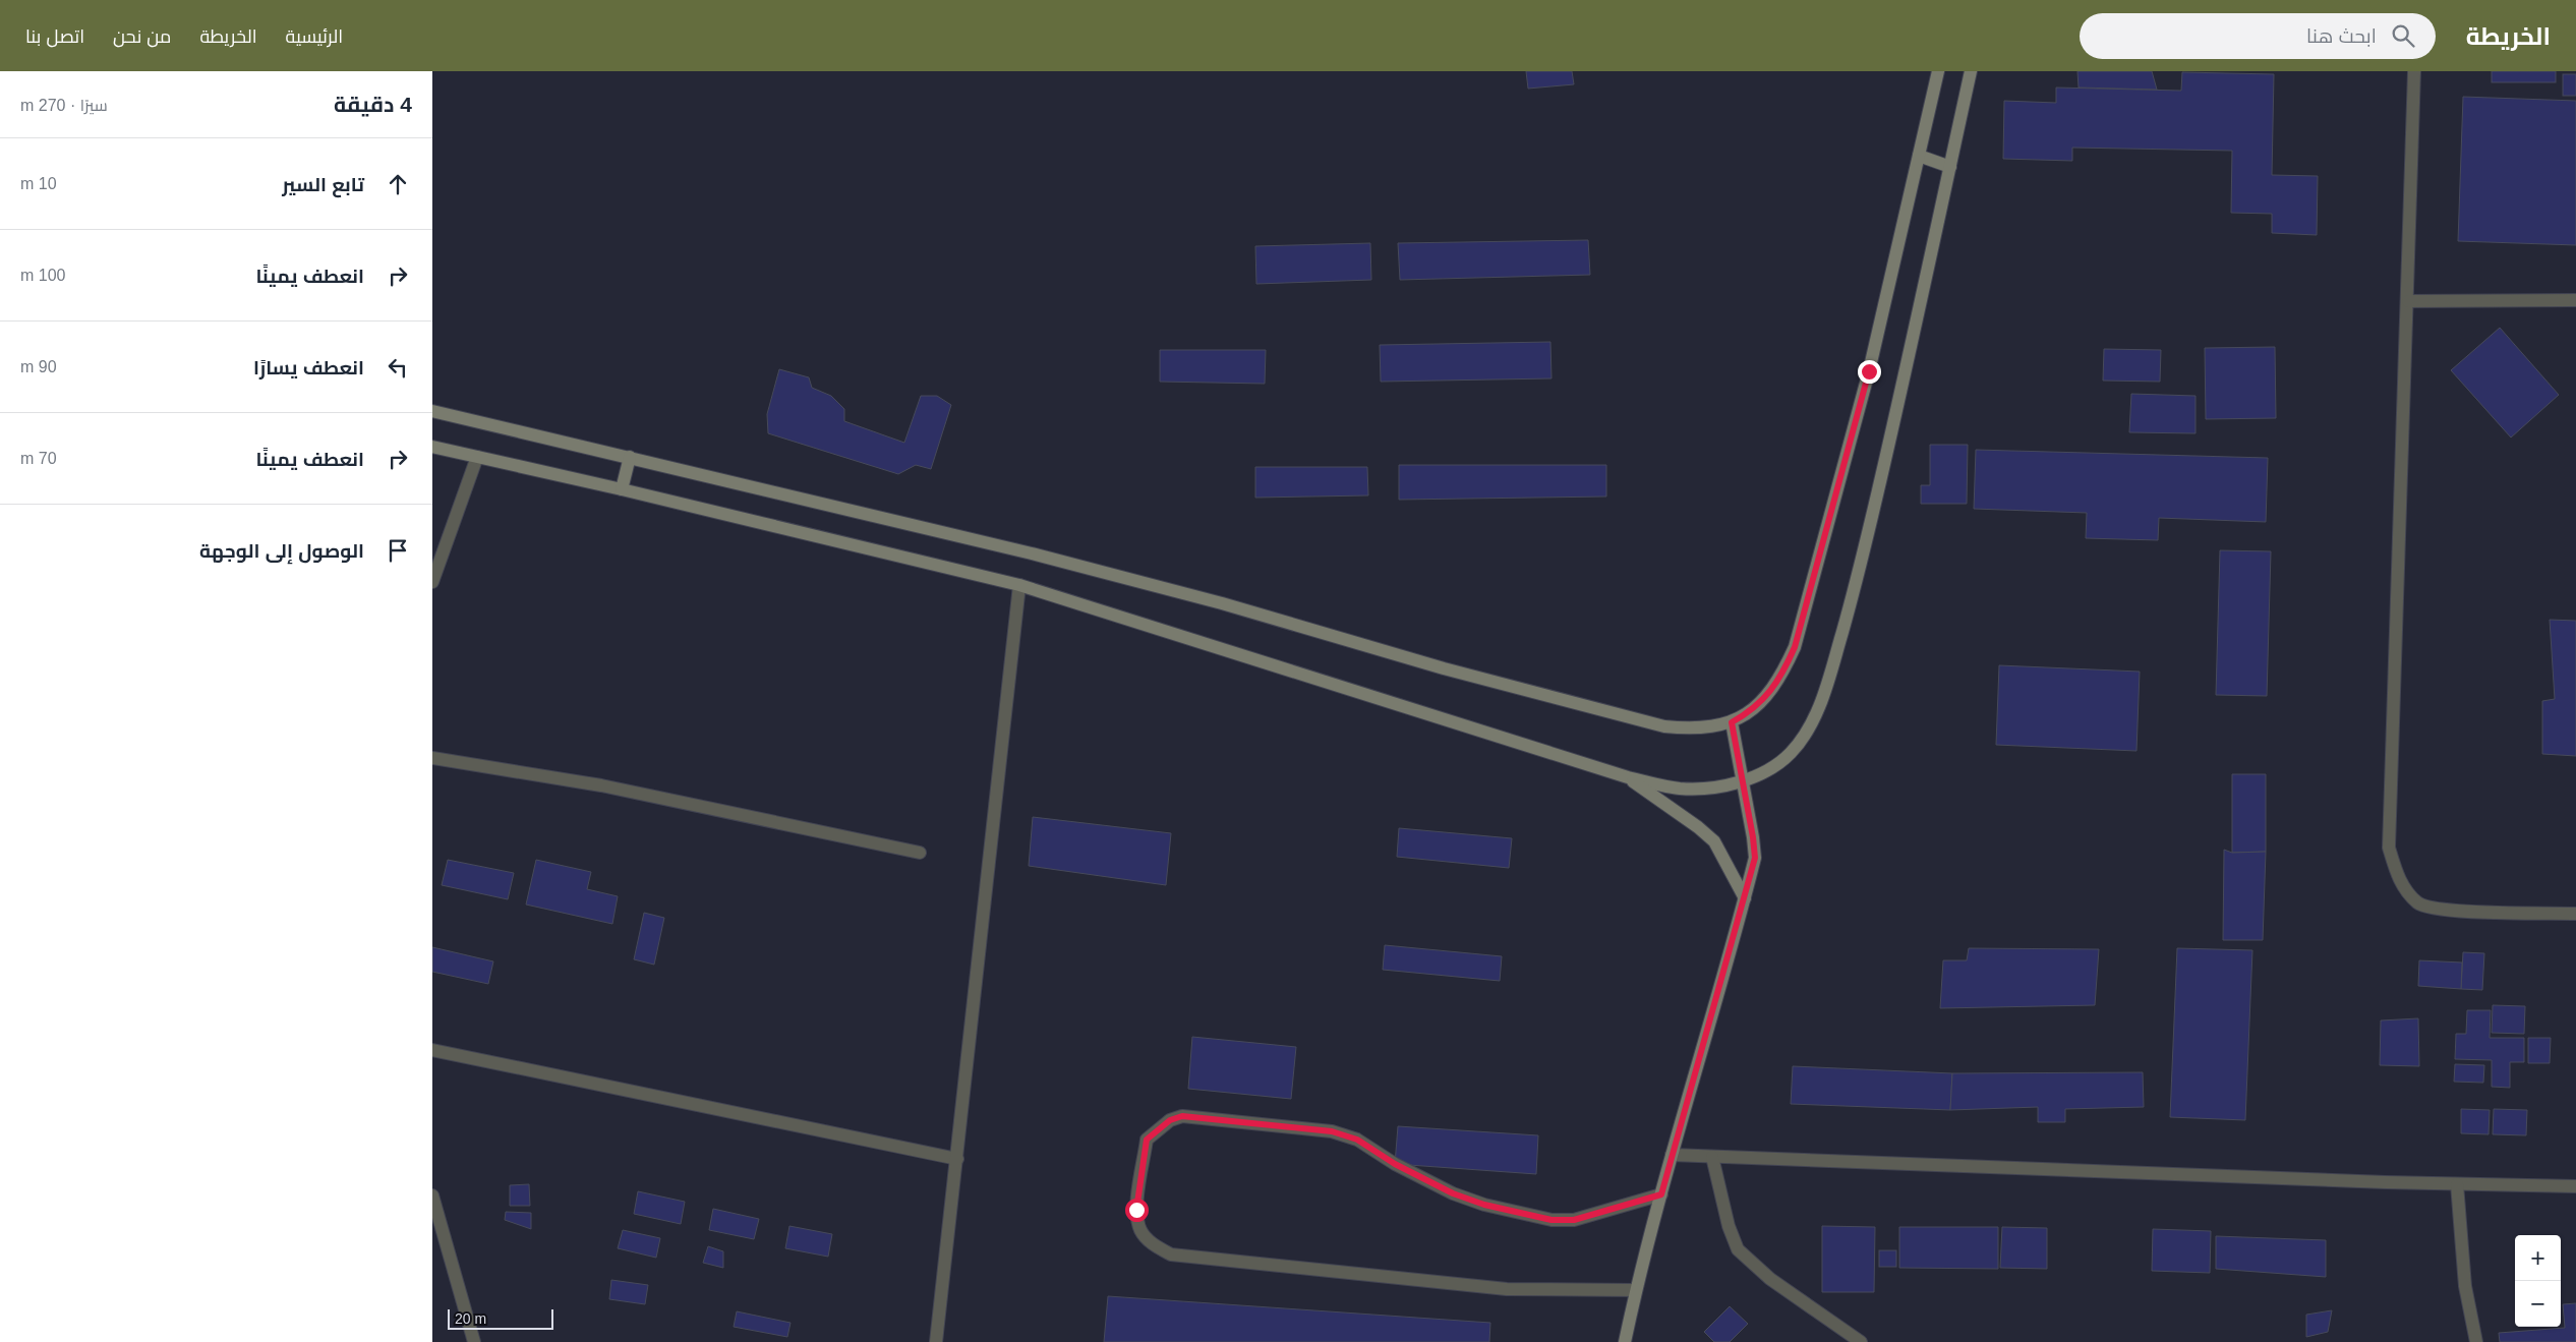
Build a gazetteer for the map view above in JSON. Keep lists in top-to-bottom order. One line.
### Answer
{"scale_bar":"20 m","page":{"header":"الخريطة","search":"ابحث هنا","nav":["الرئيسية","الخريطة","من نحن","اتصل بنا"],"heading":["4 دقيقة","سيرًا · 270 m"],"list":[["تابع السير","10 m"],["انعطف يمينًا","100 m"],["انعطف يسارًا","90 m"],["انعطف يمينًا","70 m"],"الوصول إلى الوجهة"],"map_buttons":["+","−"],"scale":"20 m"}}
